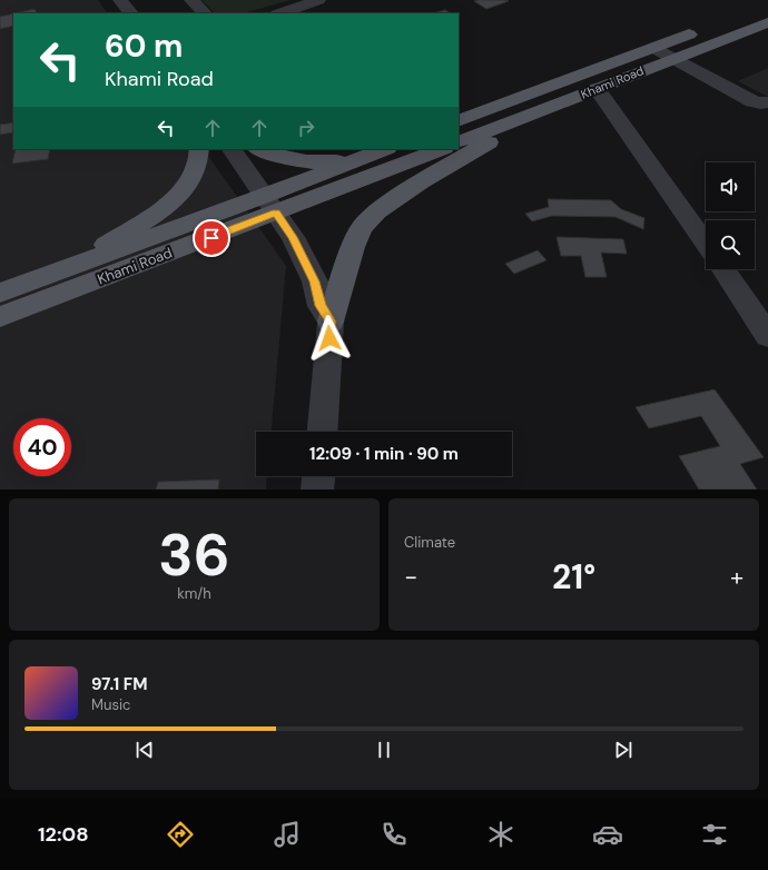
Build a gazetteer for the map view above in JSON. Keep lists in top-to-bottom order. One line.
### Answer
{"streets":{"main road":["Khami Road"]},"page":{"turn":["60 m","Khami Road"],"limit":"40","trip":"12:09 · 1 min · 90 m","tile":[["36","km/h"],"Climate"],"heat":["−","21°","+"],"song":["97.1 FM","Music"],"tabs":"12:08"}}
